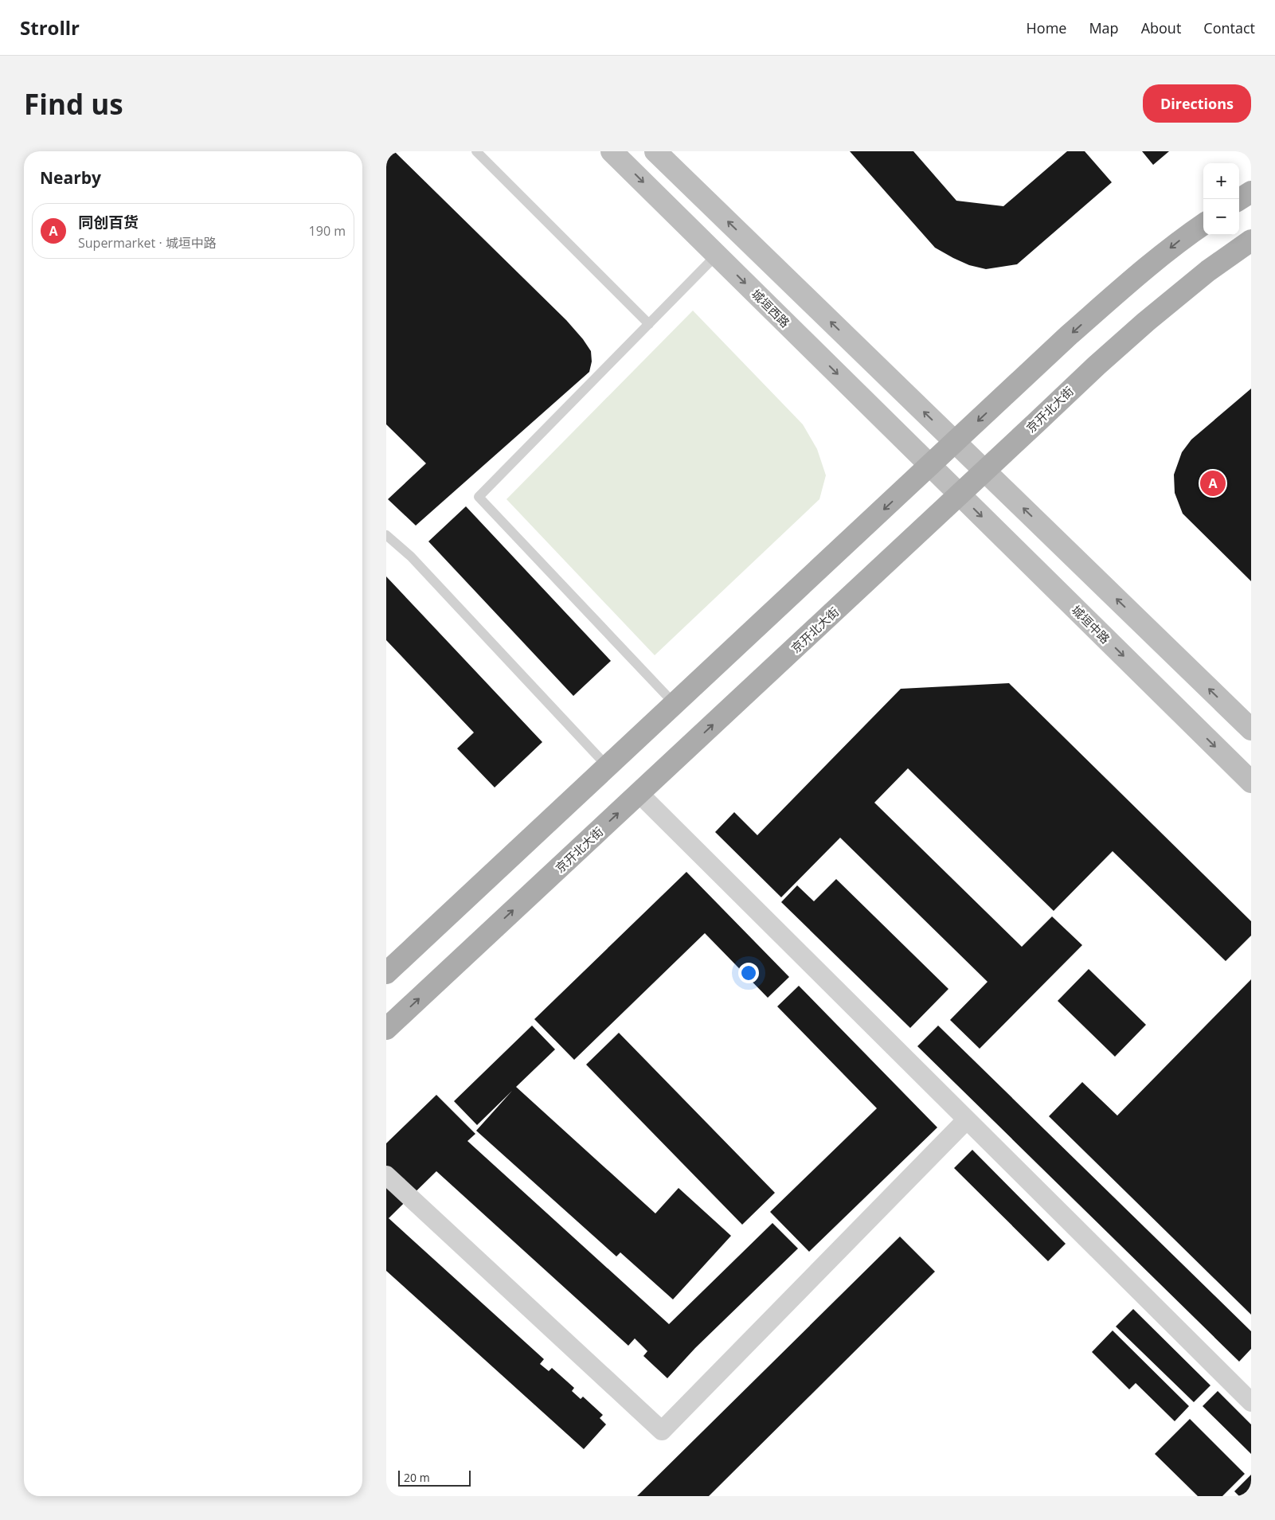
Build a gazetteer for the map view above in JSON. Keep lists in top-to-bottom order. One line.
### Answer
{"streets":{"main road":["城垣西路","京开北大街","城垣中路"]},"crossings":[["城垣西路","城垣中路"],["京开北大街","城垣中路"]],"scale_bar":"20 m","page":{"header":"Strollr","nav":["Home","Map","About","Contact"],"buttons":"Directions","title":"Find us","heading":"Nearby","map_buttons":["+","−"],"list":[{"mark":"A","name":"同创百货","note":"Supermarket · 城垣中路","value":"190 m"}],"pins":"A","scale":"20 m"}}
